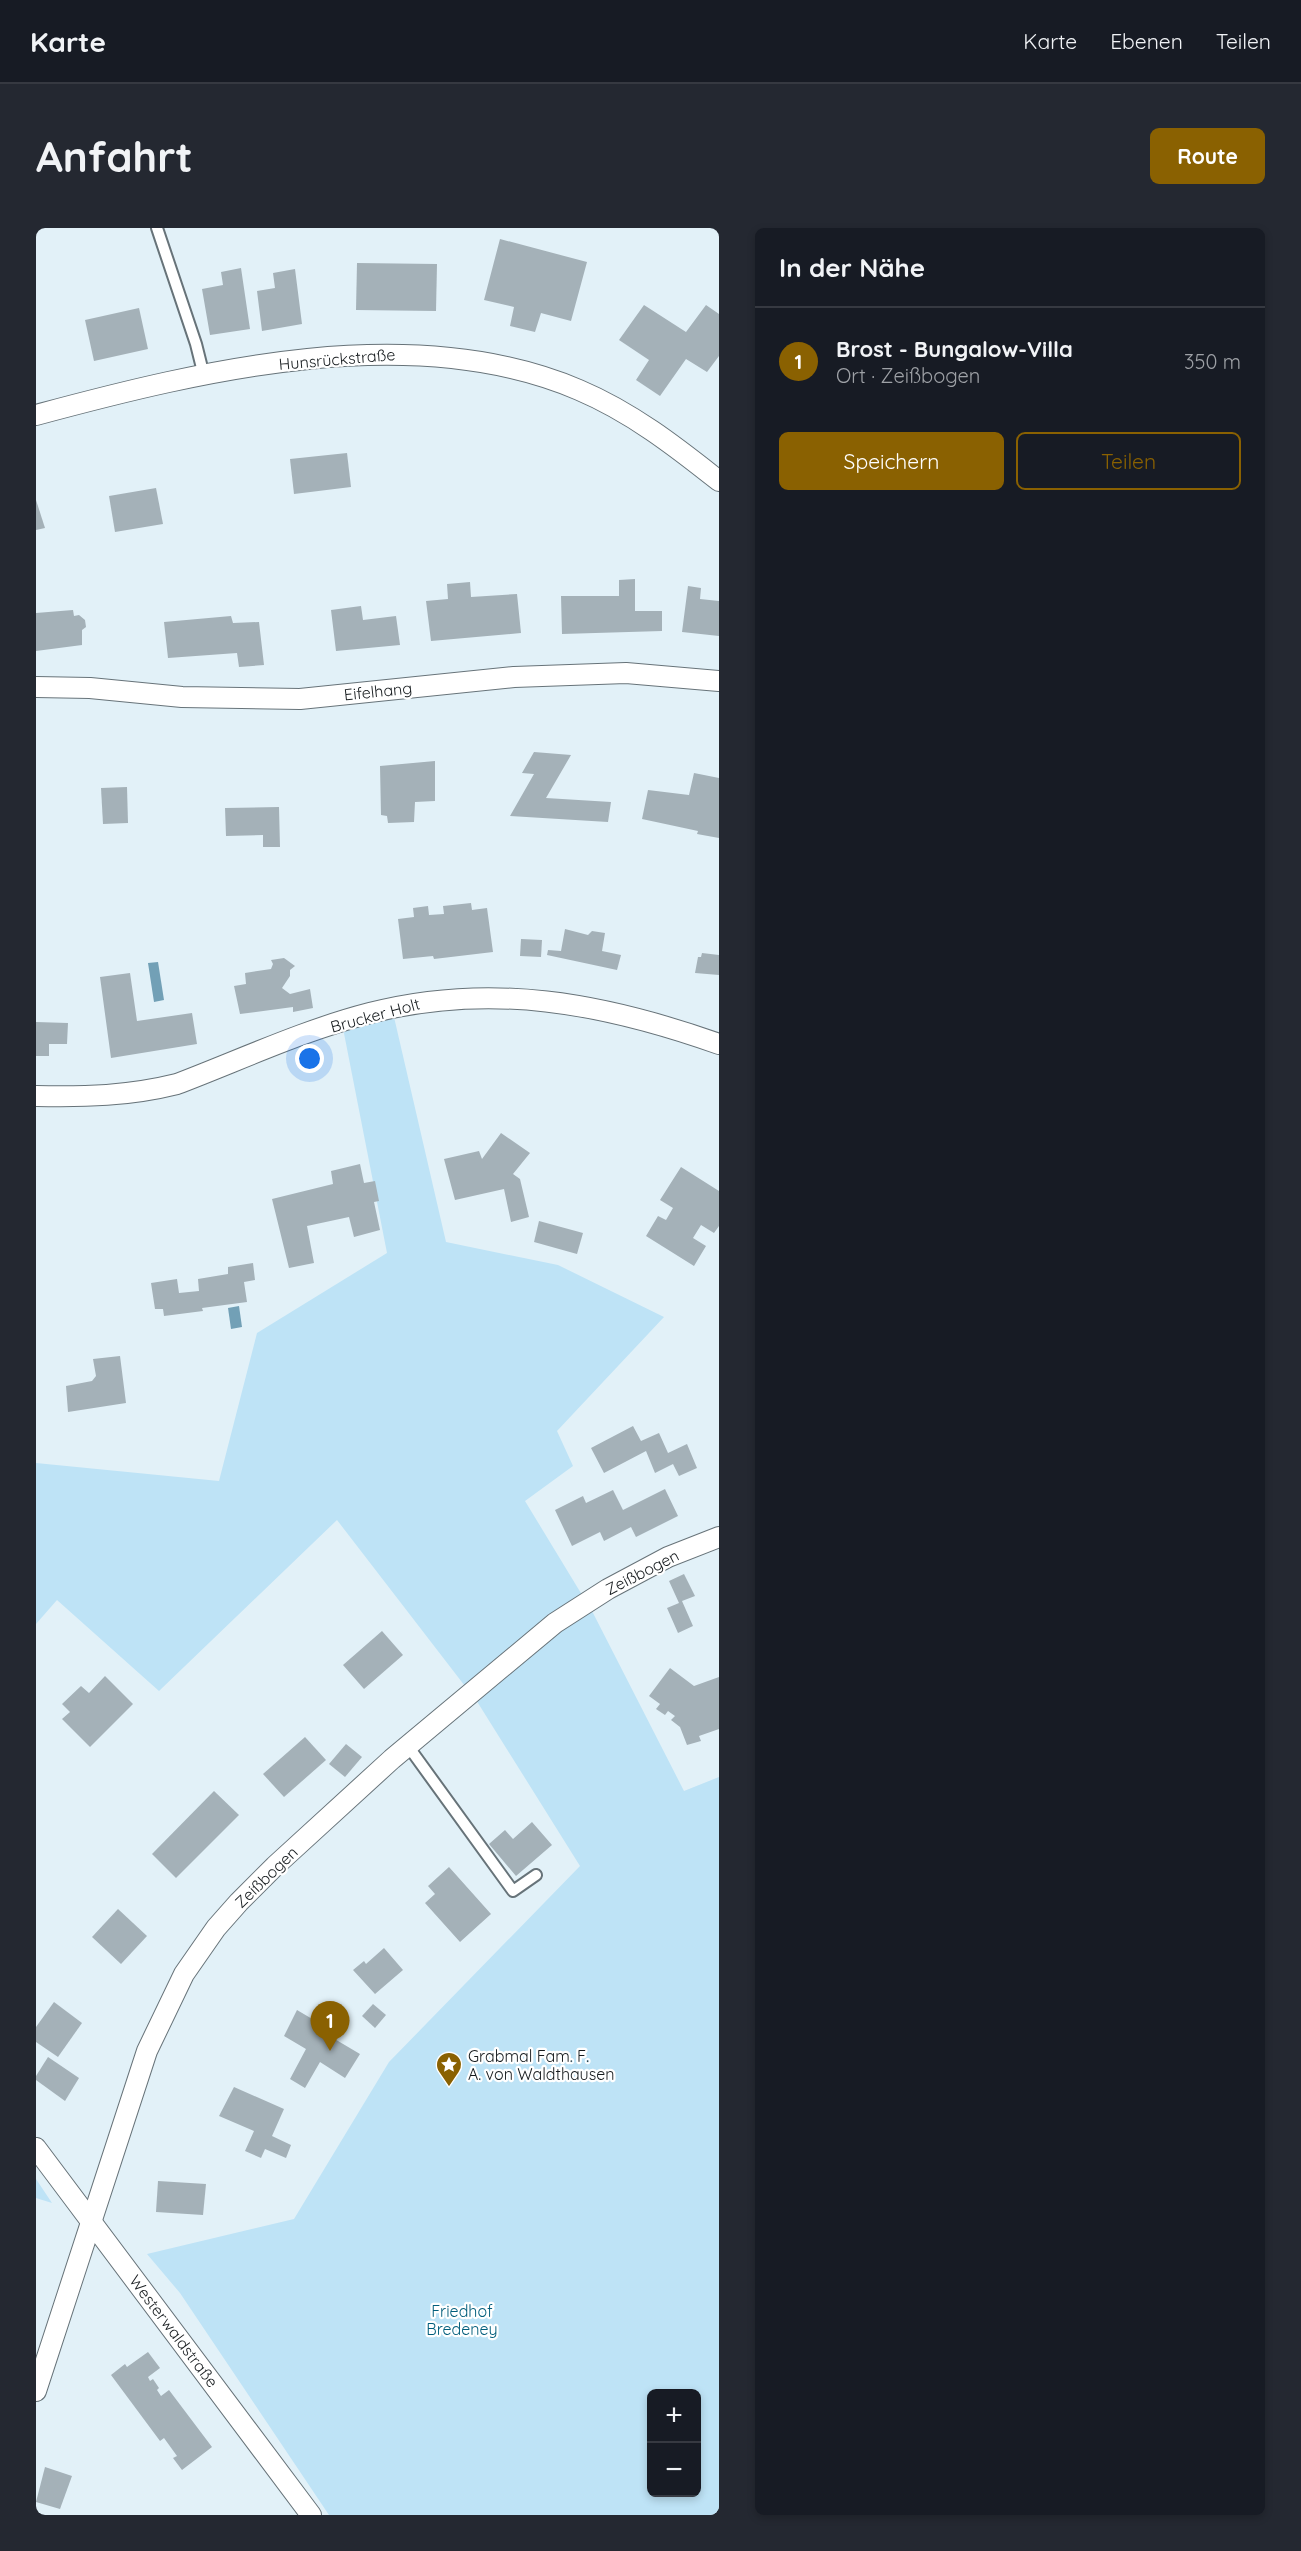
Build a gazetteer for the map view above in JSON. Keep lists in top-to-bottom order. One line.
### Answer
{"streets":{"street":["Hunsrückstraße","Eifelhang","Brucker Holt","Zeißbogen","Westerwaldstraße"]},"crossings":[["Zeißbogen","Westerwaldstraße"]],"parks":["Friedhof Bredeney"],"places":{"place":["Grabmal Fam. F. A. von Waldthausen"]},"page":{"header":"Karte","nav":["Karte","Ebenen","Teilen"],"buttons":["Route",["Speichern","Teilen"]],"title":"Anfahrt","heading":"In der Nähe","list":[{"mark":"1","name":"Brost - Bungalow-Villa","note":"Ort · Zeißbogen","value":"350 m"}],"pins":"1","map_buttons":["+","−"]}}
